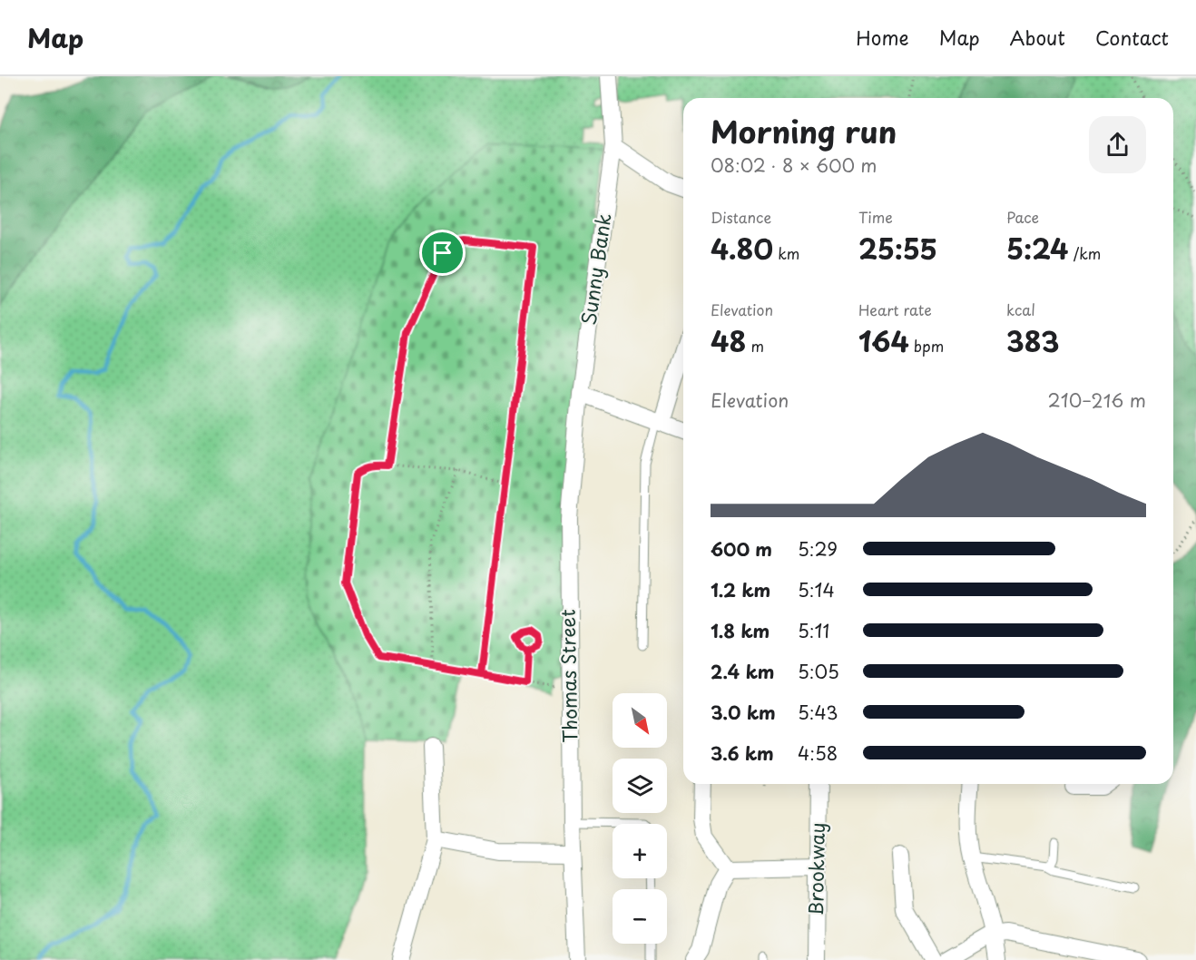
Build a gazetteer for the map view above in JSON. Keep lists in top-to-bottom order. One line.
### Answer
{"streets":{"street":["Sunny Bank","Thomas Street","Brookway"]},"crossings":[["Sunny Bank","Thomas Street"]],"north":"bottom right","page":{"header":"Map","nav":["Home","Map","About","Contact"],"heading":["Morning run","08:02 · 8 × 600 m"],"stats":[["Distance","4.80 km"],["Time","25:55"],["Pace","5:24 /km"],["Elevation","48 m"],["Heart rate","164 bpm"],["kcal","383"]],"chart":["Elevation","210–216 m"],"list":[{"name":"600 m","note":"5:29"},{"name":"1.2 km","note":"5:14"},{"name":"1.8 km","note":"5:11"},{"name":"2.4 km","note":"5:05"},{"name":"3.0 km","note":"5:43"},{"name":"3.6 km","note":"4:58"}],"map_buttons":["+","−"]}}
